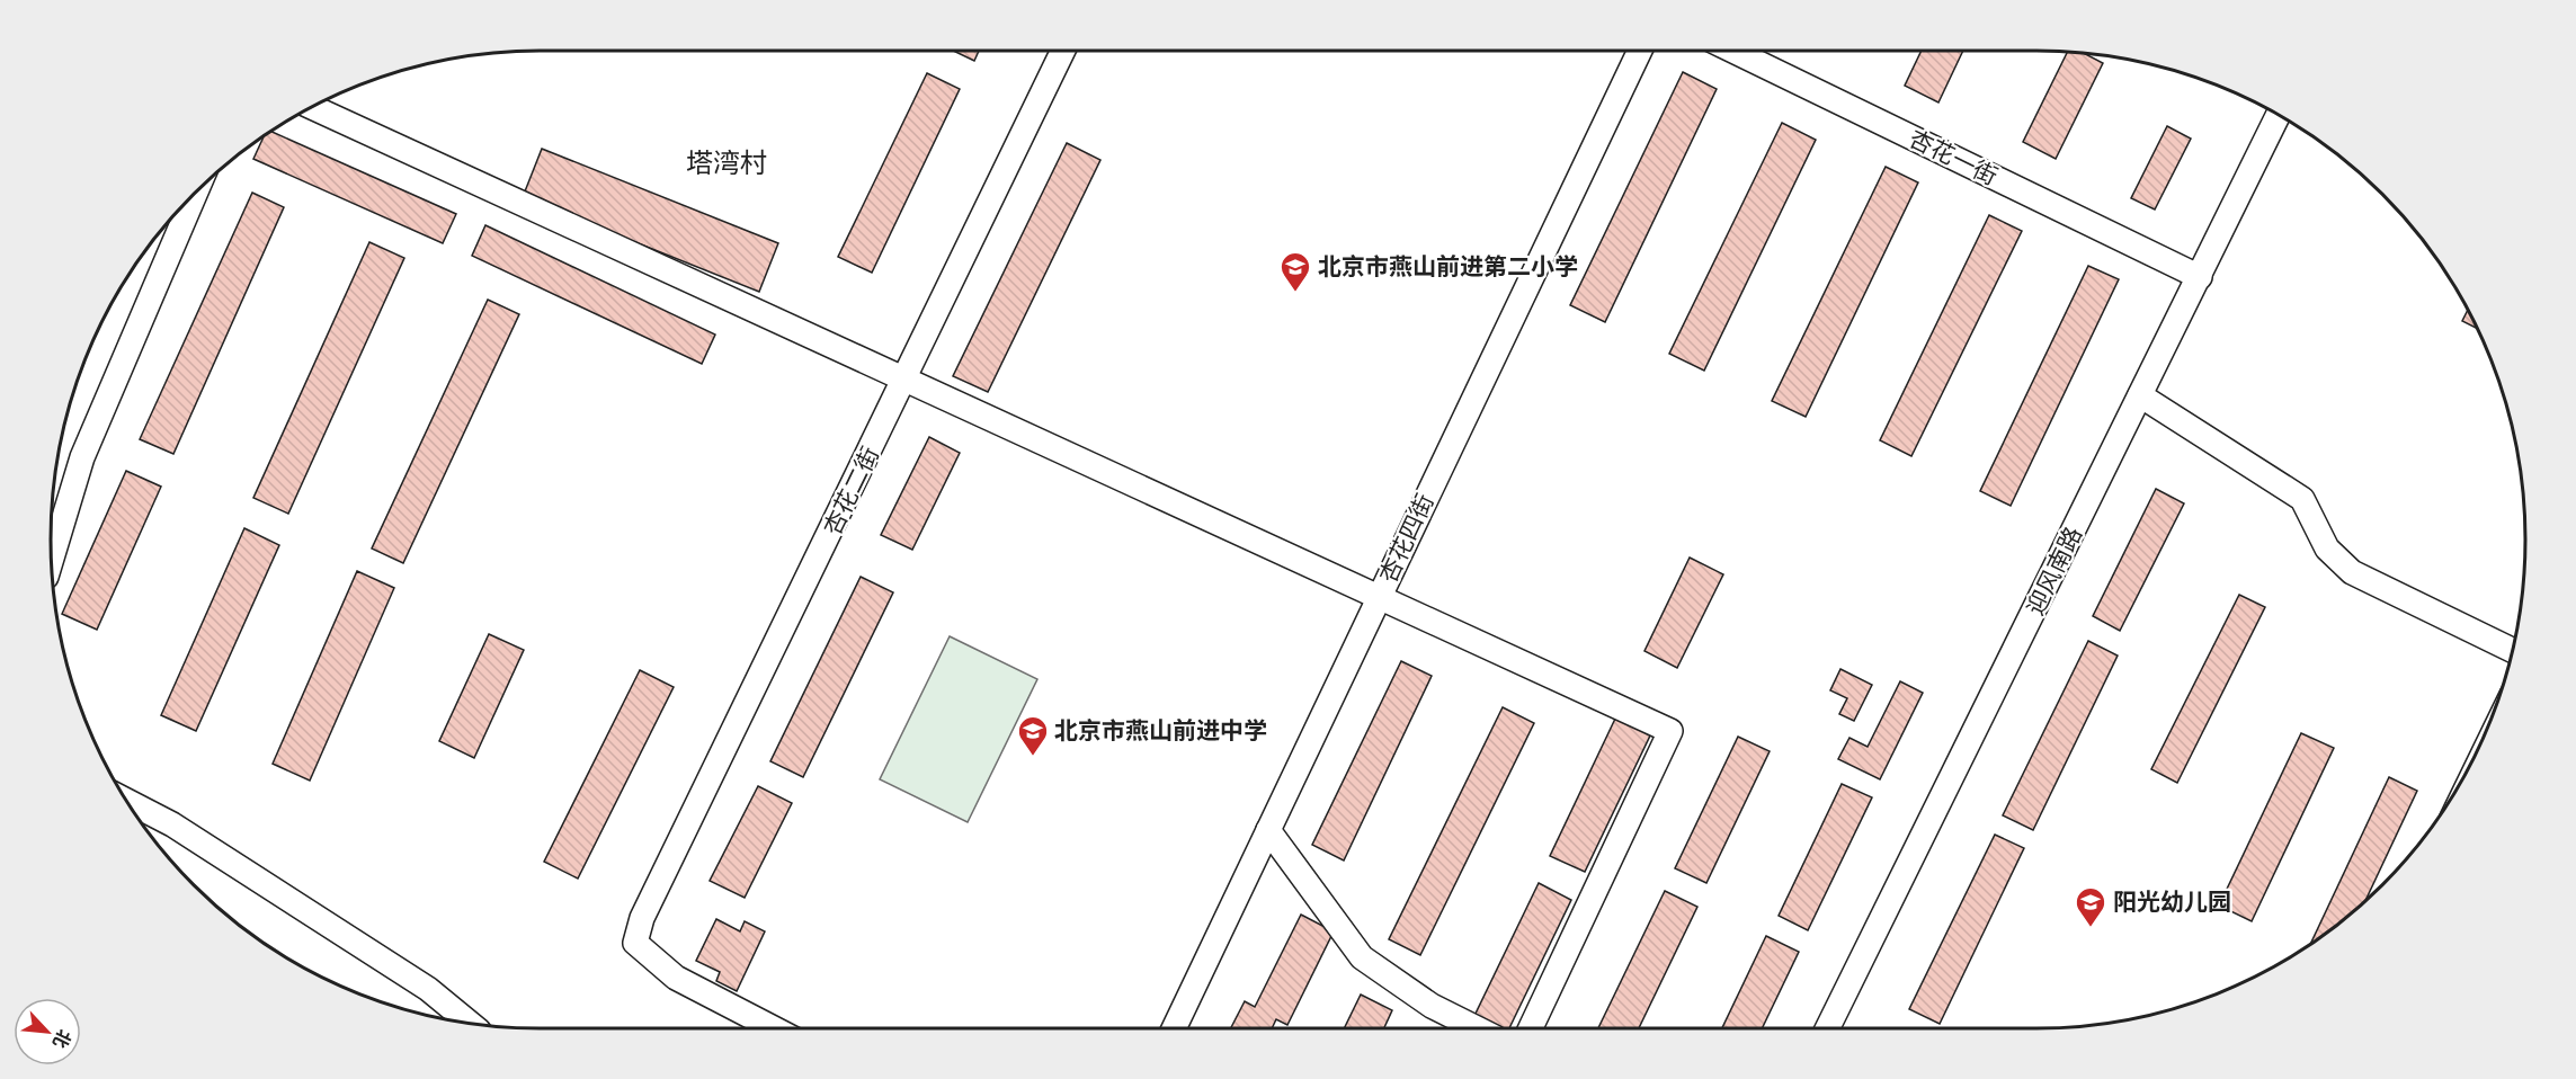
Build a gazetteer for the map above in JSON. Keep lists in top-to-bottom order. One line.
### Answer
{"streets":{"street":["杏花一街","杏花二街","杏花四街","迎风南路"]},"crossings":[["杏花一街","迎风南路"]],"districts":["塔湾村"],"places":{"school or university":["北京市燕山前进第二小学","北京市燕山前进中学","阳光幼儿园"]},"north":"bottom right"}
